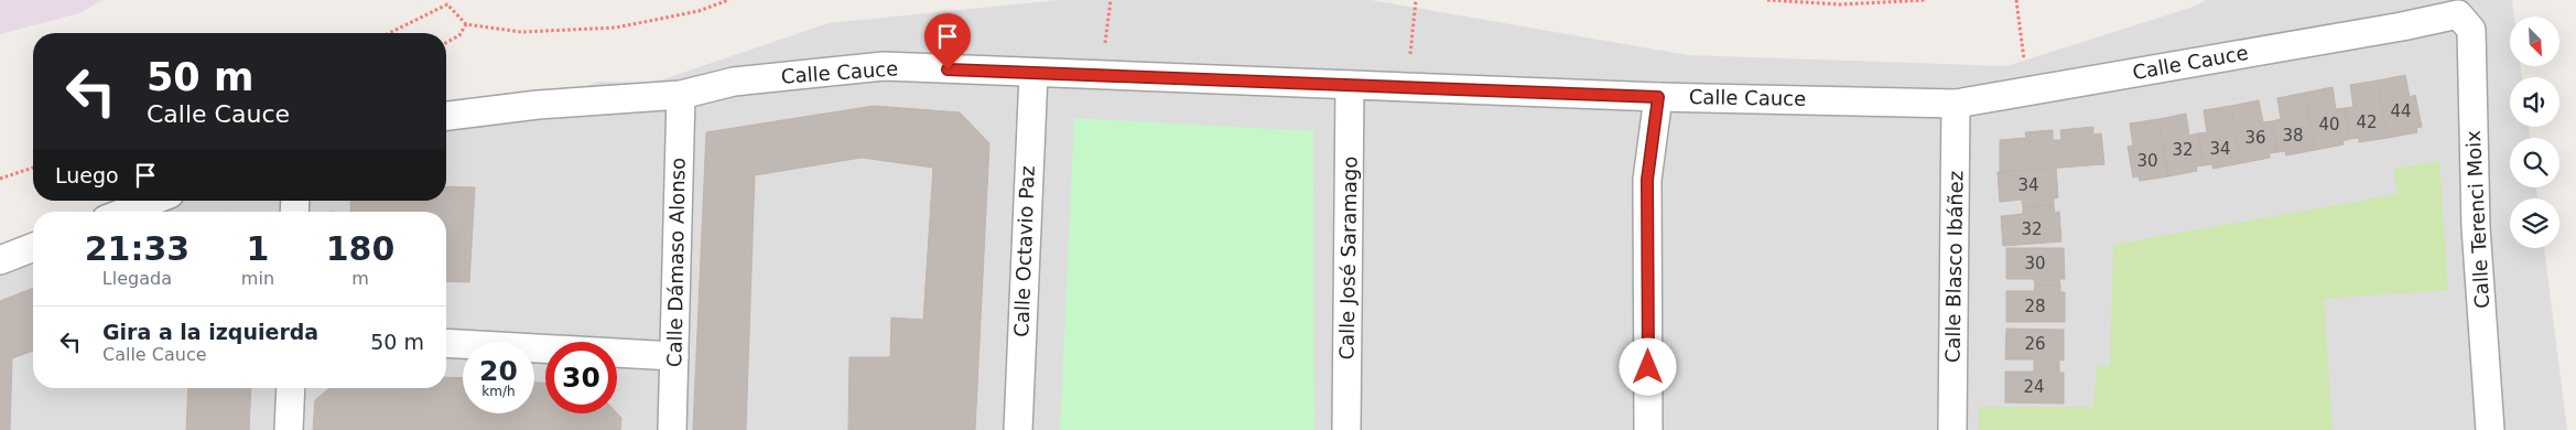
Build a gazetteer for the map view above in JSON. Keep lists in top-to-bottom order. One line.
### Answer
{"streets":{"street":["Calle Cauce","Calle Terenci Moix","Calle Octavio Paz","Calle José Saramago","Calle Dámaso Alonso","Calle Blasco Ibáñez"]},"crossings":[["Calle Cauce","Calle Terenci Moix"],["Calle Cauce","Calle Octavio Paz"],["Calle Cauce","Calle José Saramago"],["Calle Cauce","Calle Dámaso Alonso"],["Calle Cauce","Calle Blasco Ibáñez"]],"house_numbers":["44","42","40","38","36","34","32","30","34","32","30","28","26","24"],"north":"bottom right","page":{"turn":["50 m","Calle Cauce"],"then":"Luego","eta":["21:33","Llegada","1","min","180","m"],"list":[{"name":"Gira a la izquierda","note":"Calle Cauce","value":"50 m"}],"speed":"20 km/h","limit":"30"}}
